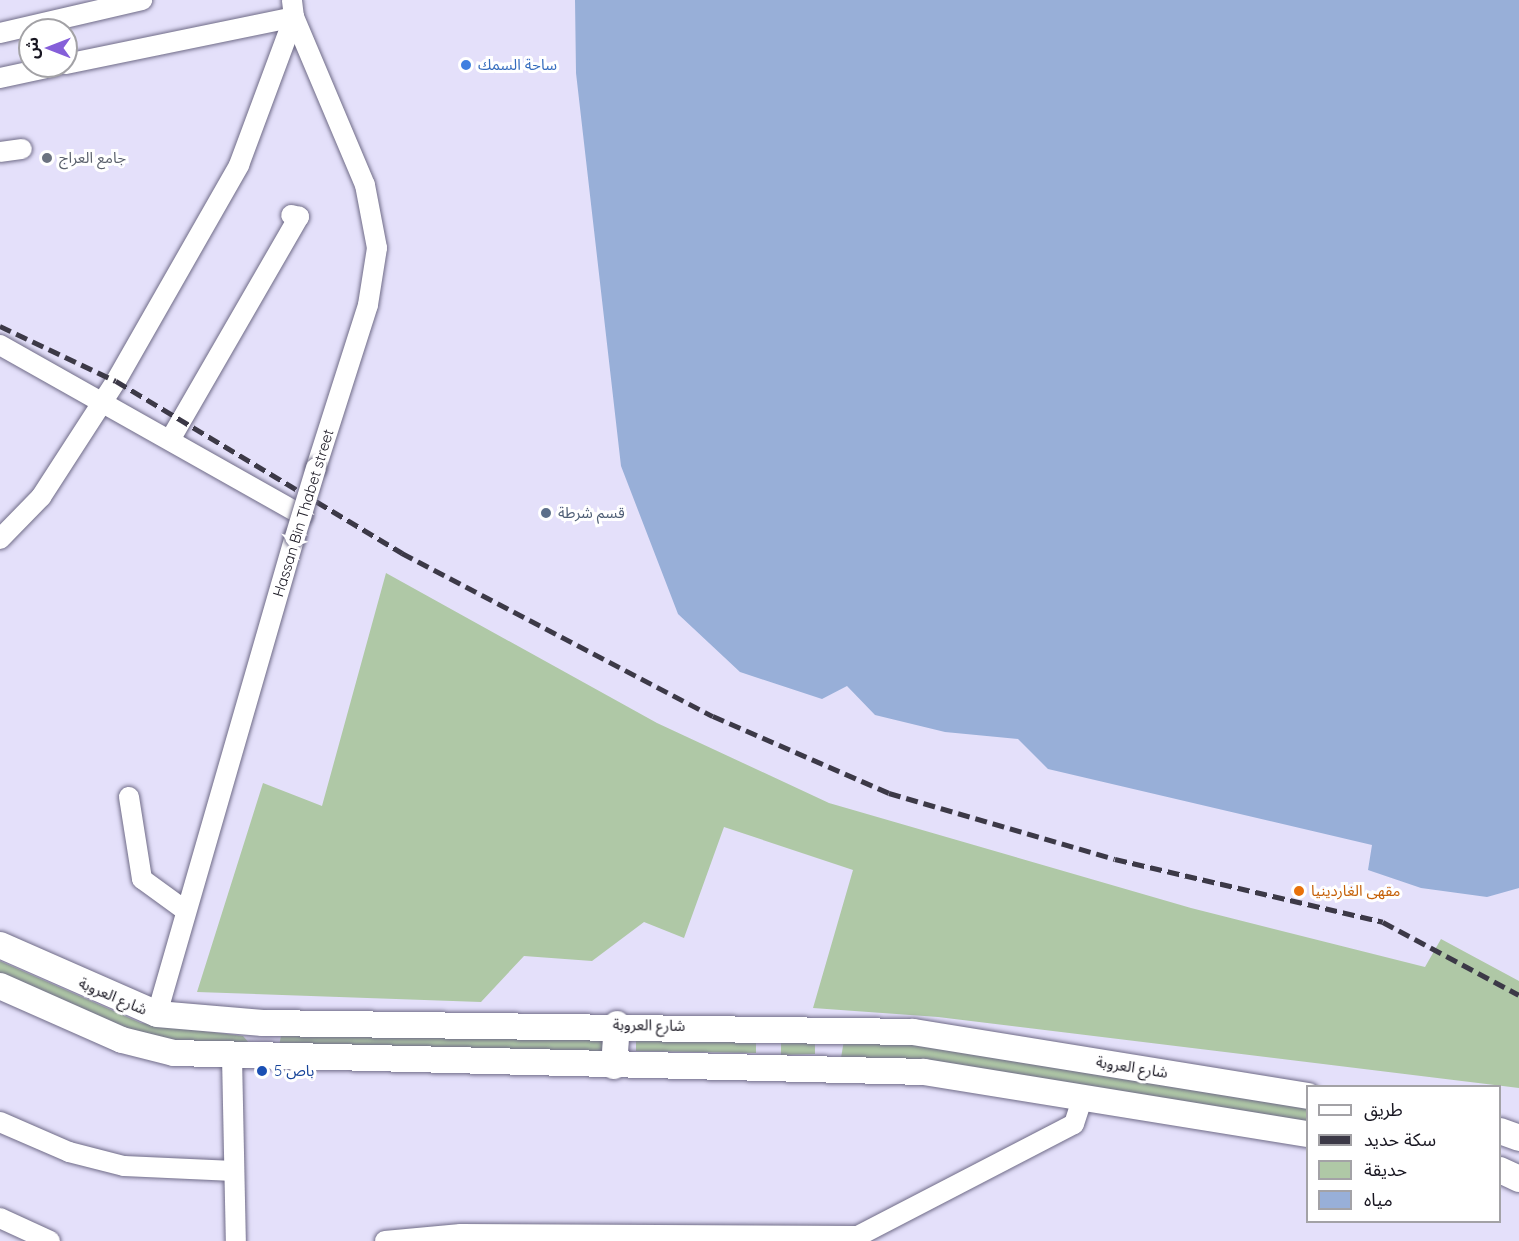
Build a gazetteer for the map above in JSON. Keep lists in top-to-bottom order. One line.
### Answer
{"streets":{"main road":["شارع العروبة"],"street":["Hassan Bin Thabet street"]},"crossings":[["Hassan Bin Thabet street","شارع العروبة"]],"places":["ساحة السمك","جامع العراج","قسم شرطة","مقهى الغاردينيا","باص 5"],"legend":["طريق","سكة حديد","حديقة","مياه"],"north":"left"}
